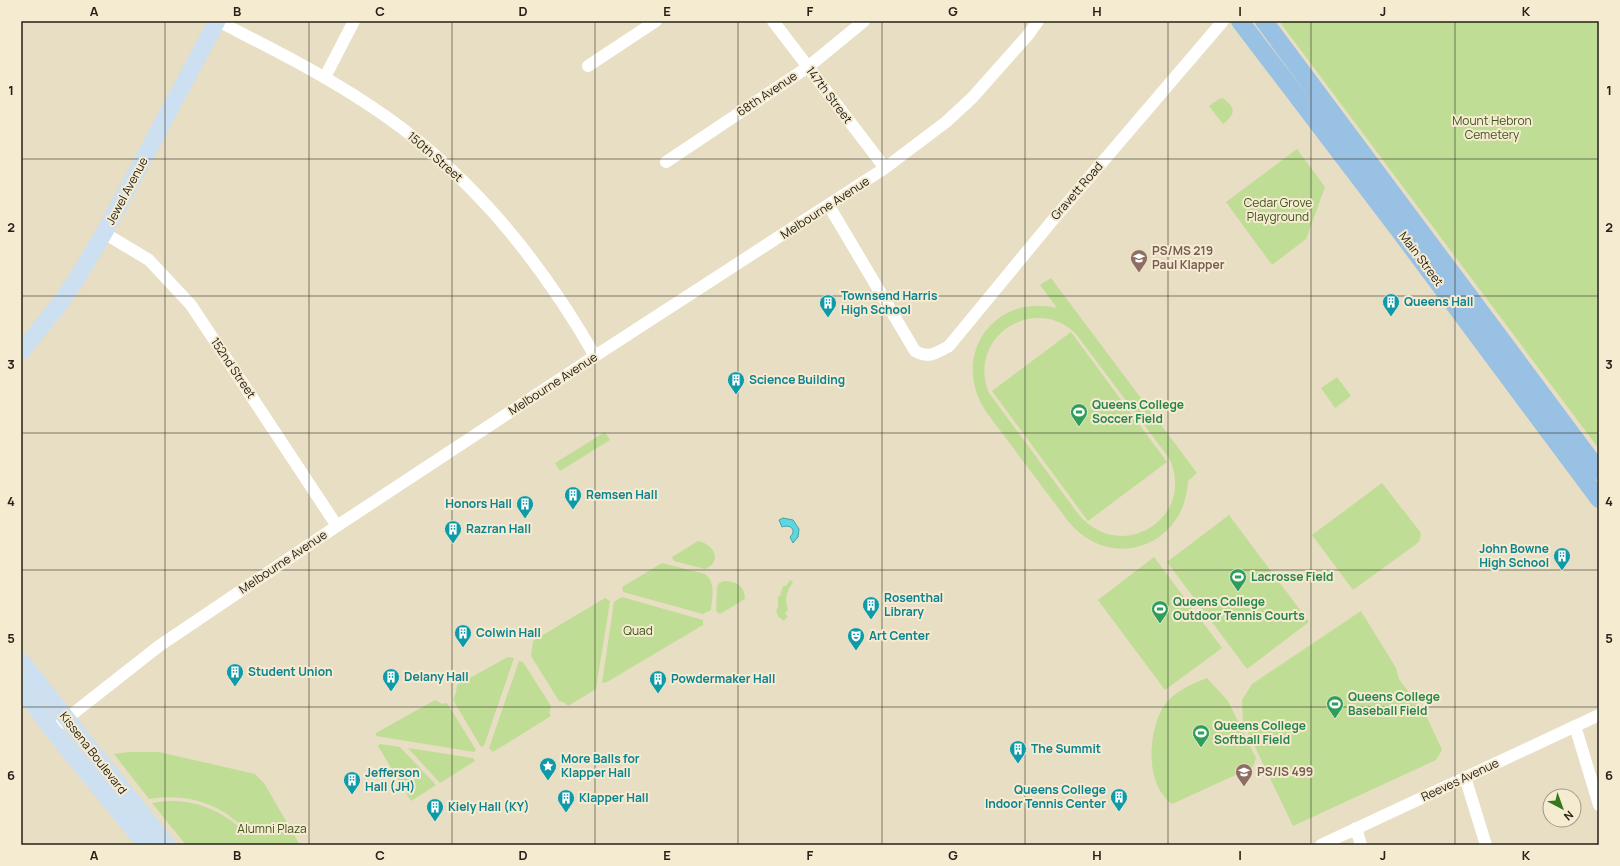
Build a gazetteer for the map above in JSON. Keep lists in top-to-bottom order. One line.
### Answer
{"streets":{"main road":["Jewel Avenue","Main Street","Kissena Boulevard"],"street":["68th Avenue","147th Street","150th Street","Gravett Road","Melbourne Avenue","152nd Street","Reeves Avenue"]},"crossings":[["68th Avenue","147th Street"],["147th Street","Melbourne Avenue"],["150th Street","Jewel Avenue"],["150th Street","Melbourne Avenue"],["Jewel Avenue","152nd Street"],["Gravett Road","Melbourne Avenue"],["Melbourne Avenue","152nd Street"],["Melbourne Avenue","Kissena Boulevard"]],"parks":["Mount Hebron Cemetery","Cedar Grove Playground","Quad","Alumni Plaza"],"places":{"school or university":["PS/MS 219 Paul Klapper","PS/IS 499"],"building":["Queens Hall","Townsend Harris High School","Science Building","Remsen Hall","Honors Hall","Razran Hall","John Bowne High School","Rosenthal Library","Colwin Hall","Student Union","Delany Hall","Powdermaker Hall","The Summit","Jefferson Hall (JH)","Queens College Indoor Tennis Center","Klapper Hall","Kiely Hall (KY)"],"sports":["Queens College Soccer Field","Lacrosse Field","Queens College Outdoor Tennis Courts","Queens College Baseball Field","Queens College Softball Field"],"theatre":["Art Center"],"place":["More Balls for Klapper Hall"]},"north":"bottom right","grid":{"columns":["A","B","C","D","E","F","G","H","I","J","K"],"rows":["1","2","3","4","5","6"]}}
